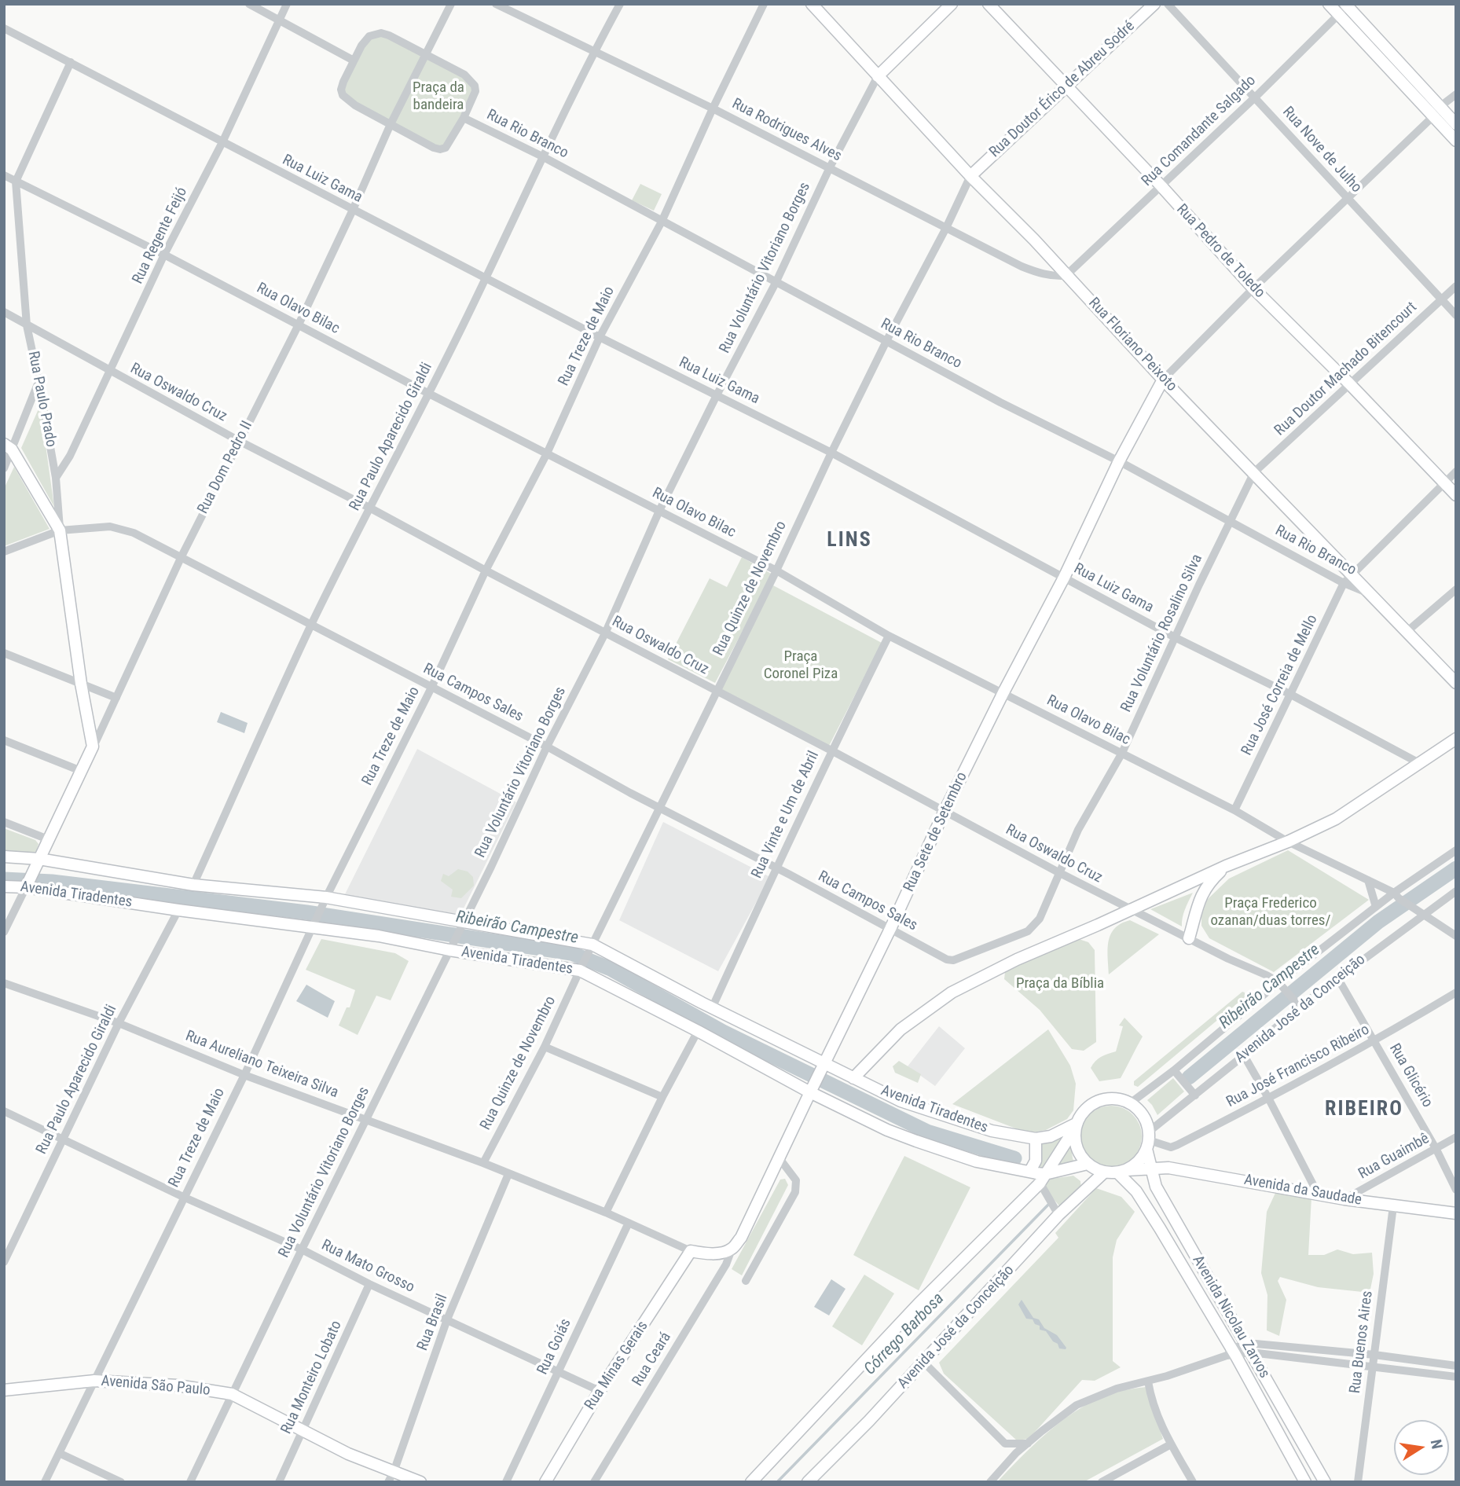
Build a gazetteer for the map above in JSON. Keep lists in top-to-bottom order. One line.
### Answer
{"streets":{"main road":["Rua Doutor Érico de Abreu Sodré","Rua Pedro de Toledo","Rua Floriano Peixoto","Rua Paulo Prado","Rua Dom Pedro II","Rua Sete de Setembro","Avenida Tiradentes","Avenida José da Conceição","Avenida da Saudade","Avenida Nicolau Zarvos","Rua Minas Gerais","Avenida São Paulo"],"street":["Rua Rodrigues Alves","Rua Comandante Salgado","Rua Rio Branco","Rua Nove de Julho","Rua Luiz Gama","Rua Regente Feijó","Rua Voluntário Vitoriano Borges","Rua Olavo Bilac","Rua Treze de Maio","Rua Doutor Machado Bitencourt","Rua Oswaldo Cruz","Rua Paulo Aparecido Giraldi","Rua Quinze de Novembro","Rua Voluntário Rosalino Silva","Rua José Correia de Mello","Rua Campos Sales","Rua Vinte e Um de Abril","Rua Aureliano Teixeira Silva","Rua José Francisco Ribeiro","Rua Glicério","Rua Guaimbê","Rua Mato Grosso","Rua Brasil","Rua Buenos Aires","Rua Goiás","Rua Ceará","Rua Monteiro Lobato"]},"crossings":[["Rua Doutor Érico de Abreu Sodré","Rua Pedro de Toledo"],["Rua Doutor Érico de Abreu Sodré","Rua Floriano Peixoto"],["Rua Doutor Érico de Abreu Sodré","Rua Quinze de Novembro"],["Rua Rodrigues Alves","Rua Comandante Salgado"],["Rua Rodrigues Alves","Rua Voluntário Vitoriano Borges"],["Rua Rodrigues Alves","Rua Treze de Maio"],["Rua Rodrigues Alves","Rua Floriano Peixoto"],["Rua Rodrigues Alves","Rua Paulo Aparecido Giraldi"],["Rua Rodrigues Alves","Rua Quinze de Novembro"],["Rua Comandante Salgado","Rua Nove de Julho"],["Rua Comandante Salgado","Rua Pedro de Toledo"],["Rua Comandante Salgado","Rua Floriano Peixoto"],["Rua Rio Branco","Rua Voluntário Vitoriano Borges"],["Rua Rio Branco","Rua Treze de Maio"],["Rua Rio Branco","Rua Floriano Peixoto"],["Rua Rio Branco","Rua Paulo Aparecido Giraldi"],["Rua Rio Branco","Rua Quinze de Novembro"],["Rua Rio Branco","Rua Voluntário Rosalino Silva"],["Rua Rio Branco","Rua José Correia de Mello"],["Rua Rio Branco","Rua Sete de Setembro"],["Rua Nove de Julho","Rua Doutor Machado Bitencourt"],["Rua Luiz Gama","Rua Regente Feijó"],["Rua Luiz Gama","Rua Voluntário Vitoriano Borges"],["Rua Luiz Gama","Rua Treze de Maio"],["Rua Luiz Gama","Rua Paulo Prado"],["Rua Luiz Gama","Rua Paulo Aparecido Giraldi"],["Rua Luiz Gama","Rua Dom Pedro II"],["Rua Luiz Gama","Rua Quinze de Novembro"],["Rua Luiz Gama","Rua Voluntário Rosalino Silva"],["Rua Luiz Gama","Rua José Correia de Mello"],["Rua Luiz Gama","Rua Sete de Setembro"],["Rua Regente Feijó","Rua Olavo Bilac"],["Rua Regente Feijó","Rua Oswaldo Cruz"],["Rua Regente Feijó","Rua Paulo Prado"],["Rua Pedro de Toledo","Rua Doutor Machado Bitencourt"],["Rua Pedro de Toledo","Rua José Correia de Mello"],["Rua Voluntário Vitoriano Borges","Rua Olavo Bilac"],["Rua Voluntário Vitoriano Borges","Rua Floriano Peixoto"],["Rua Voluntário Vitoriano Borges","Rua Oswaldo Cruz"],["Rua Voluntário Vitoriano Borges","Rua Campos Sales"],["Rua Voluntário Vitoriano Borges","Avenida Tiradentes"],["Rua Voluntário Vitoriano Borges","Rua Aureliano Teixeira Silva"],["Rua Voluntário Vitoriano Borges","Rua Mato Grosso"],["Rua Voluntário Vitoriano Borges","Avenida São Paulo"],["Rua Olavo Bilac","Rua Treze de Maio"],["Rua Olavo Bilac","Rua Paulo Prado"],["Rua Olavo Bilac","Rua Paulo Aparecido Giraldi"],["Rua Olavo Bilac","Rua Dom Pedro II"],["Rua Olavo Bilac","Rua Quinze de Novembro"],["Rua Olavo Bilac","Rua Voluntário Rosalino Silva"],["Rua Olavo Bilac","Rua José Correia de Mello"],["Rua Olavo Bilac","Rua Vinte e Um de Abril"],["Rua Olavo Bilac","Rua Sete de Setembro"],["Rua Olavo Bilac","Avenida José da Conceição"],["Rua Treze de Maio","Rua Oswaldo Cruz"],["Rua Treze de Maio","Rua Campos Sales"],["Rua Treze de Maio","Avenida Tiradentes"],["Rua Treze de Maio","Rua Aureliano Teixeira Silva"],["Rua Treze de Maio","Rua Mato Grosso"],["Rua Treze de Maio","Avenida São Paulo"],["Rua Floriano Peixoto","Rua Doutor Machado Bitencourt"],["Rua Floriano Peixoto","Rua Quinze de Novembro"],["Rua Floriano Peixoto","Rua Voluntário Rosalino Silva"],["Rua Floriano Peixoto","Rua José Correia de Mello"],["Rua Floriano Peixoto","Rua Sete de Setembro"],["Rua Doutor Machado Bitencourt","Rua Voluntário Rosalino Silva"],["Rua Oswaldo Cruz","Rua Paulo Prado"],["Rua Oswaldo Cruz","Rua Paulo Aparecido Giraldi"],["Rua Oswaldo Cruz","Rua Dom Pedro II"],["Rua Oswaldo Cruz","Rua Quinze de Novembro"],["Rua Oswaldo Cruz","Rua Voluntário Rosalino Silva"],["Rua Oswaldo Cruz","Rua Vinte e Um de Abril"],["Rua Oswaldo Cruz","Rua Sete de Setembro"],["Rua Oswaldo Cruz","Avenida José da Conceição"],["Rua Paulo Prado","Rua Dom Pedro II"],["Rua Paulo Prado","Rua Campos Sales"],["Rua Paulo Aparecido Giraldi","Rua Campos Sales"],["Rua Paulo Aparecido Giraldi","Avenida Tiradentes"],["Rua Paulo Aparecido Giraldi","Rua Aureliano Teixeira Silva"],["Rua Paulo Aparecido Giraldi","Rua Mato Grosso"],["Rua Dom Pedro II","Rua Campos Sales"],["Rua Dom Pedro II","Avenida Tiradentes"],["Rua Quinze de Novembro","Rua Campos Sales"],["Rua Quinze de Novembro","Avenida Tiradentes"],["Rua Quinze de Novembro","Rua Aureliano Teixeira Silva"],["Rua Voluntário Rosalino Silva","Rua Campos Sales"],["Rua Campos Sales","Rua Vinte e Um de Abril"],["Rua Campos Sales","Rua Sete de Setembro"],["Rua Vinte e Um de Abril","Avenida Tiradentes"],["Rua Sete de Setembro","Avenida Tiradentes"],["Rua Sete de Setembro","Rua Ceará"],["Avenida Tiradentes","Avenida José da Conceição"],["Avenida Tiradentes","Rua José Francisco Ribeiro"],["Avenida Tiradentes","Avenida da Saudade"],["Avenida Tiradentes","Avenida Nicolau Zarvos"],["Avenida José da Conceição","Rua José Francisco Ribeiro"],["Avenida José da Conceição","Rua Glicério"],["Avenida José da Conceição","Avenida da Saudade"],["Avenida José da Conceição","Avenida Nicolau Zarvos"],["Rua Aureliano Teixeira Silva","Rua Brasil"],["Rua Aureliano Teixeira Silva","Rua Goiás"],["Rua Aureliano Teixeira Silva","Rua Minas Gerais"],["Rua José Francisco Ribeiro","Rua Glicério"],["Rua José Francisco Ribeiro","Avenida da Saudade"],["Rua José Francisco Ribeiro","Avenida Nicolau Zarvos"],["Rua Glicério","Rua Guaimbê"],["Rua Guaimbê","Avenida da Saudade"],["Avenida da Saudade","Avenida Nicolau Zarvos"],["Avenida da Saudade","Rua Buenos Aires"],["Rua Mato Grosso","Rua Brasil"],["Rua Mato Grosso","Rua Goiás"],["Rua Mato Grosso","Rua Minas Gerais"],["Rua Mato Grosso","Rua Monteiro Lobato"],["Rua Brasil","Avenida São Paulo"],["Rua Monteiro Lobato","Avenida São Paulo"]],"districts":["LINS","RIBEIRO"],"water":["Ribeirão Campestre","Córrego Barbosa"],"parks":["Praça da bandeira","Praça Coronel Piza","Praça Frederico ozanan/duas torres/","Praça da Bíblia"],"north":"right"}
